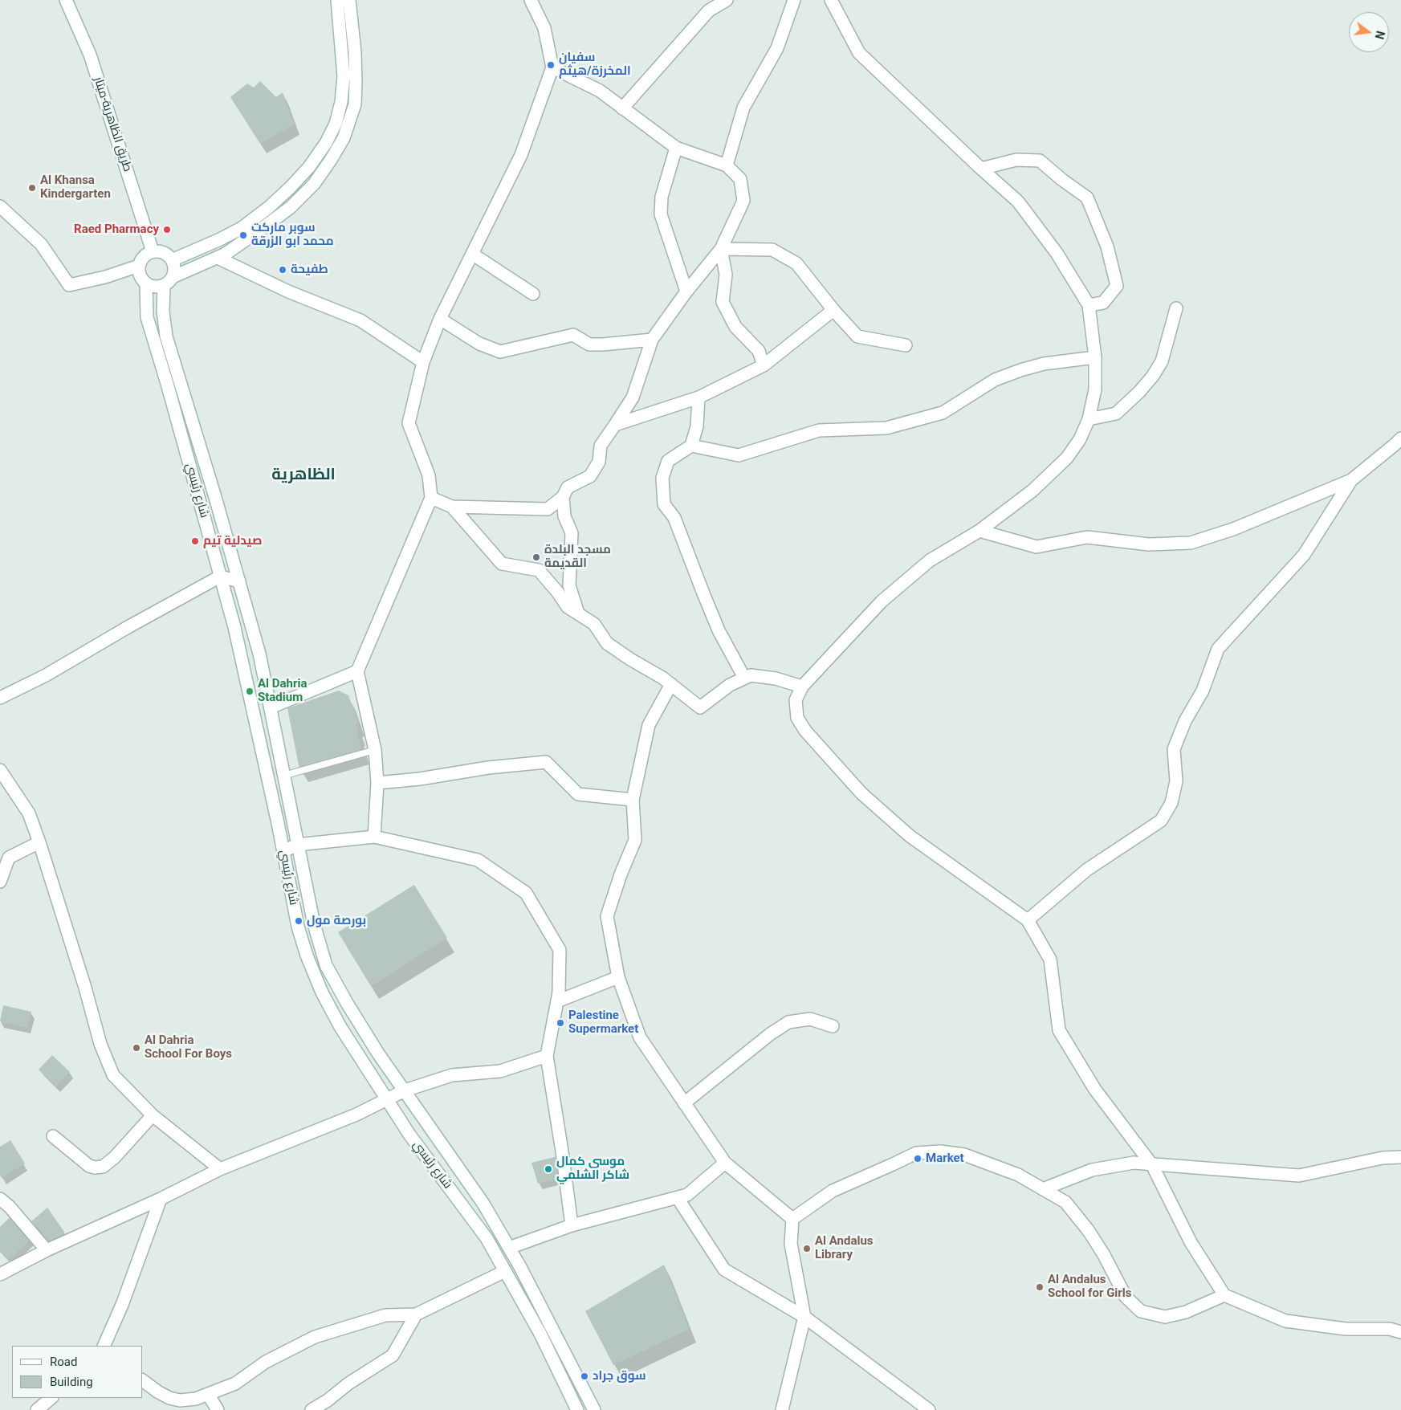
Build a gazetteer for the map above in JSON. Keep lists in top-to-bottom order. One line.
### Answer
{"streets":{"street":["طريق الظاهرية-ميتار","شارع رئيسي"]},"crossings":[["طريق الظاهرية-ميتار","شارع رئيسي"]],"districts":["الظاهرية"],"places":["سفيان المخرزة/هيثم","Al Khansa Kindergarten","Raed Pharmacy","سوبر ماركت محمد ابو الزرقة","طفيحة","صيدلية تيم","مسجد البلدة القديمة","Al Dahria Stadium","بورصة مول","Palestine Supermarket","Al Dahria School For Boys","Market","موسى كمال شاكر الشلمي","Al Andalus Library","Al Andalus School for Girls","سوق جراد"],"legend":["Road","Building"],"north":"right"}
